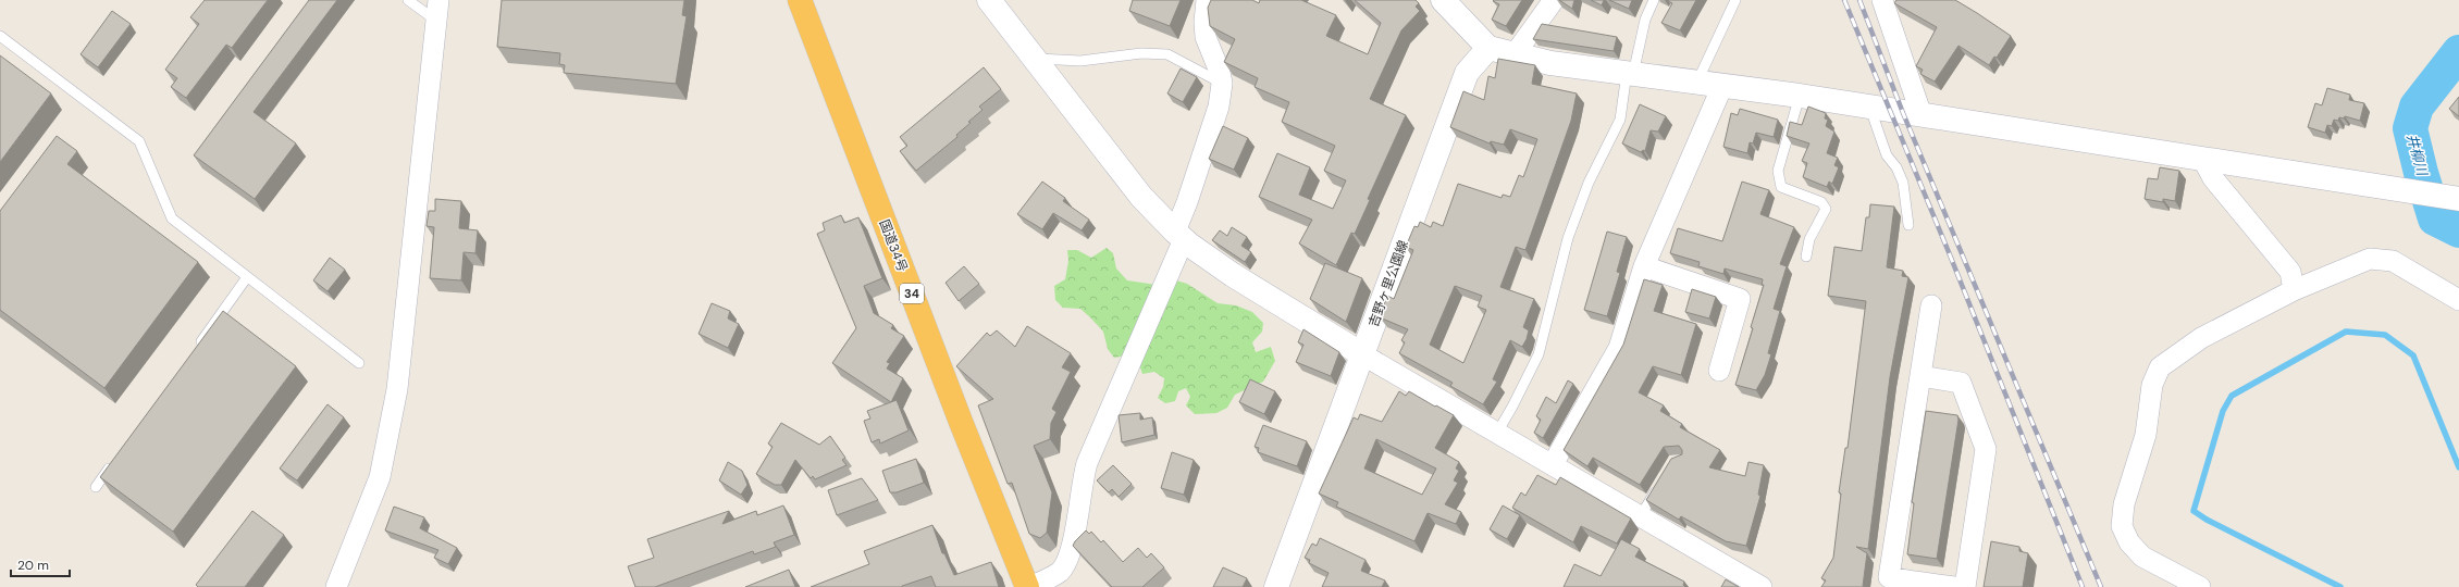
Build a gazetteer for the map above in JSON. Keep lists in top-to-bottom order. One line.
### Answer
{"streets":{"highway":["国道34号","34"],"street":["吉野ヶ里公園線"]},"water":["井柳川"],"scale_bar":"20 m"}
